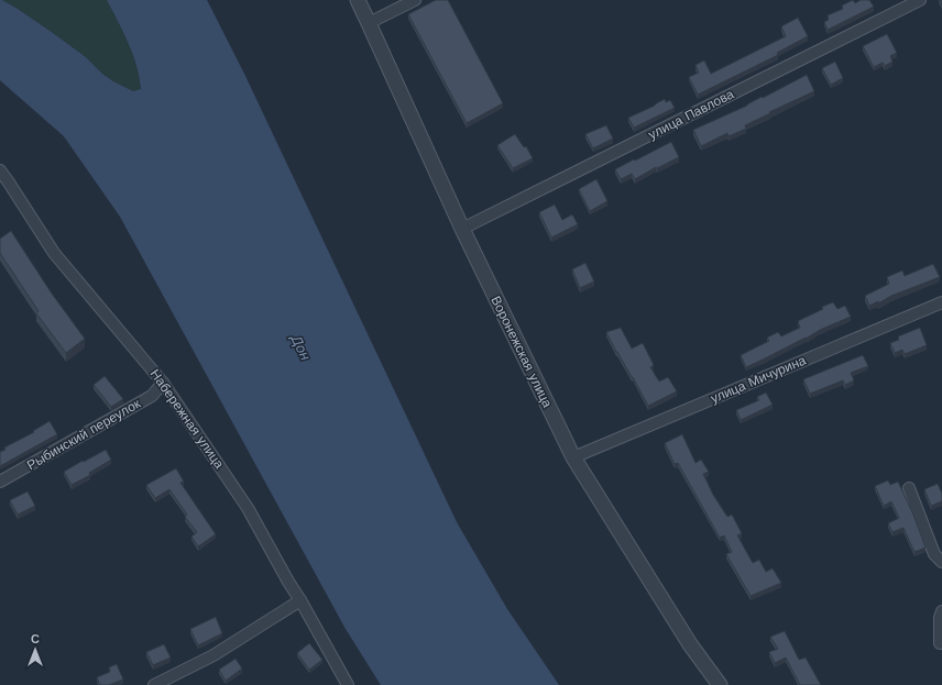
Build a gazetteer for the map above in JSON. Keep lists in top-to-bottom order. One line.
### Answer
{"streets":{"street":["улица Павлова","Воронежская улица","улица Мичурина","Набережная улица","Рыбинский переулок"]},"crossings":[["улица Павлова","Воронежская улица"],["Воронежская улица","улица Мичурина"],["Набережная улица","Рыбинский переулок"]],"water":["Дон"],"north":"top"}
